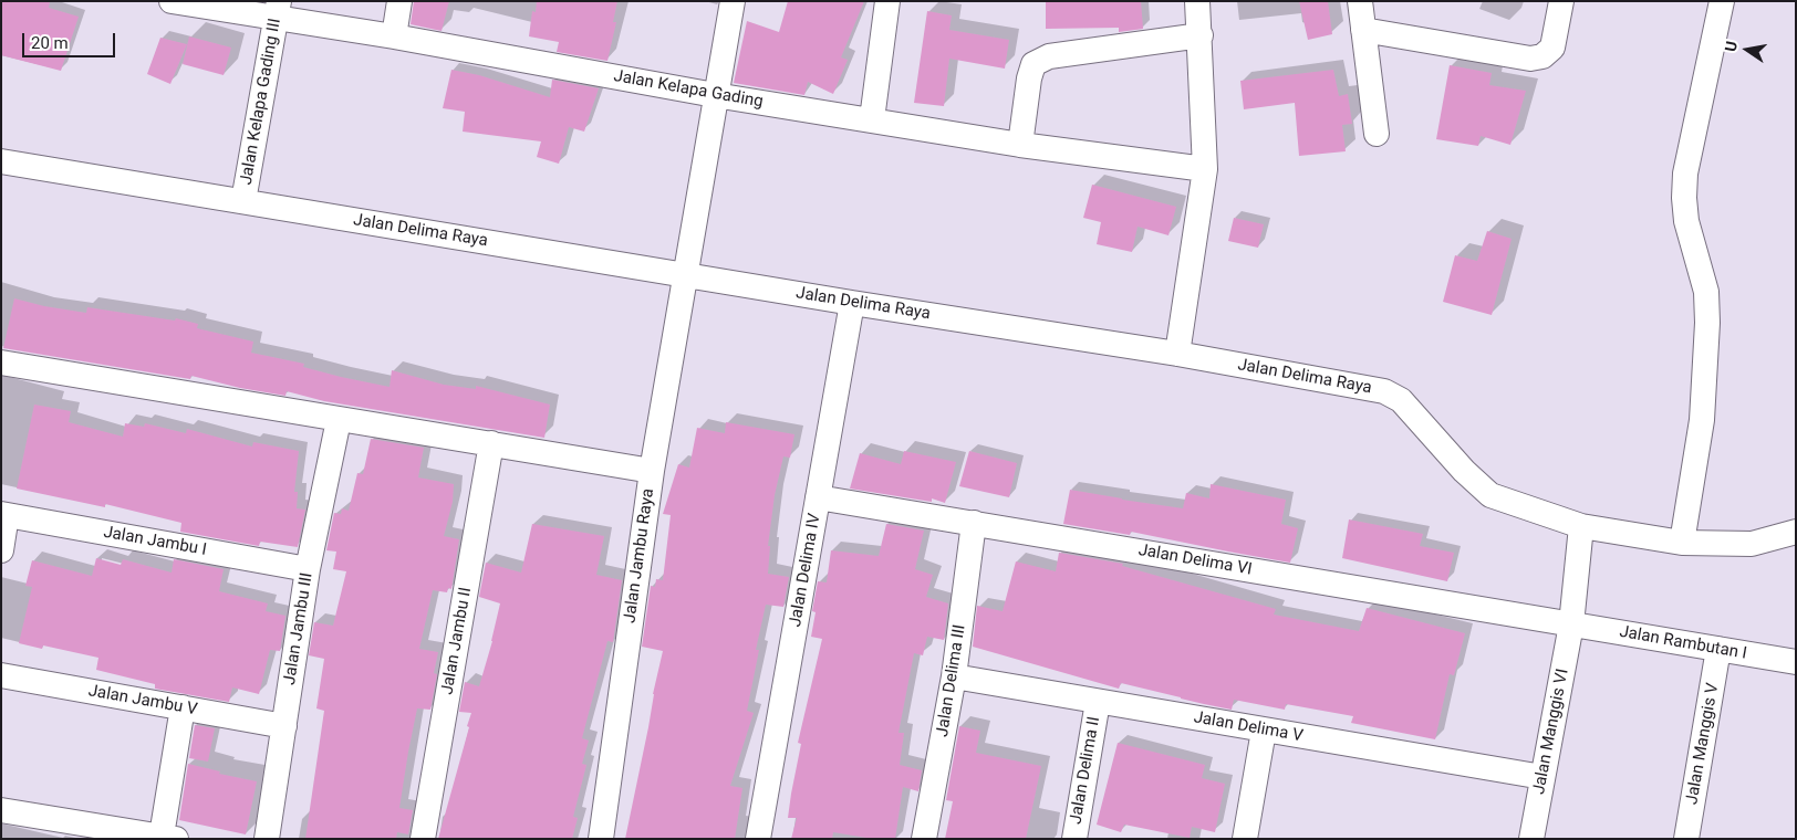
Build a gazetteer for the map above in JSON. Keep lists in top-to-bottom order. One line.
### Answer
{"streets":{"street":["Jalan Kelapa Gading","Jalan Kelapa Gading III","Jalan Delima Raya","Jalan Jambu I","Jalan Jambu Raya","Jalan Delima VI","Jalan Delima IV","Jalan Jambu III","Jalan Jambu II","Jalan Rambutan I","Jalan Delima III","Jalan Jambu V","Jalan Delima V","Jalan Manggis VI","Jalan Manggis V","Jalan Delima II"]},"crossings":[["Jalan Kelapa Gading","Jalan Kelapa Gading III"],["Jalan Kelapa Gading","Jalan Jambu Raya"],["Jalan Kelapa Gading III","Jalan Delima Raya"],["Jalan Delima Raya","Jalan Jambu Raya"],["Jalan Delima Raya","Jalan Delima IV"],["Jalan Jambu I","Jalan Jambu III"],["Jalan Delima VI","Jalan Delima IV"],["Jalan Delima VI","Jalan Rambutan I"],["Jalan Delima VI","Jalan Delima III"],["Jalan Delima VI","Jalan Manggis VI"],["Jalan Jambu III","Jalan Jambu V"],["Jalan Rambutan I","Jalan Manggis VI"],["Jalan Rambutan I","Jalan Manggis V"],["Jalan Delima III","Jalan Delima V"],["Jalan Delima V","Jalan Manggis VI"],["Jalan Delima V","Jalan Delima II"]],"scale_bar":"20 m","north":"left"}
